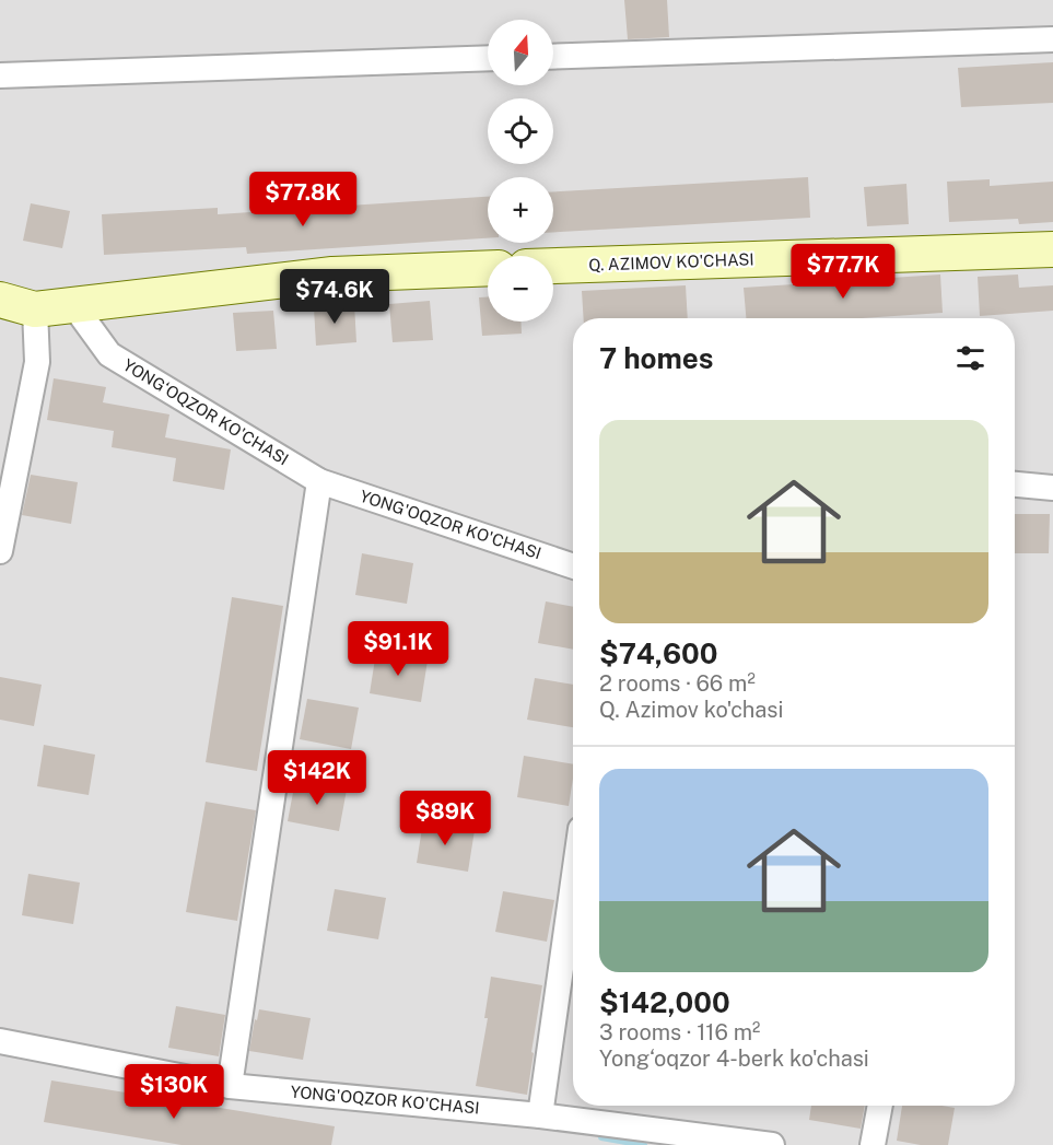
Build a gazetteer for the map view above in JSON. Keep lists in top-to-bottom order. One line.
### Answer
{"streets":{"main road":["Q. AZIMOV KO'CHASI"],"street":["YONG‘OQZOR KO'CHASI","YONG'OQZOR KO'CHASI"]},"crossings":[["YONG‘OQZOR KO'CHASI","YONG'OQZOR KO'CHASI"]],"north":"top","page":{"map_buttons":["+","−"],"price":["$77.8K","$77.7K","$74.6K","$91.1K","$142K","$89K","$130K"],"heading":"7 homes","list":[{"name":"$74,600","note":"2 rooms · 66 m² · Q. Azimov ko'chasi"},{"name":"$142,000","note":"3 rooms · 116 m² · Yong‘oqzor 4-berk ko'chasi"}]}}
